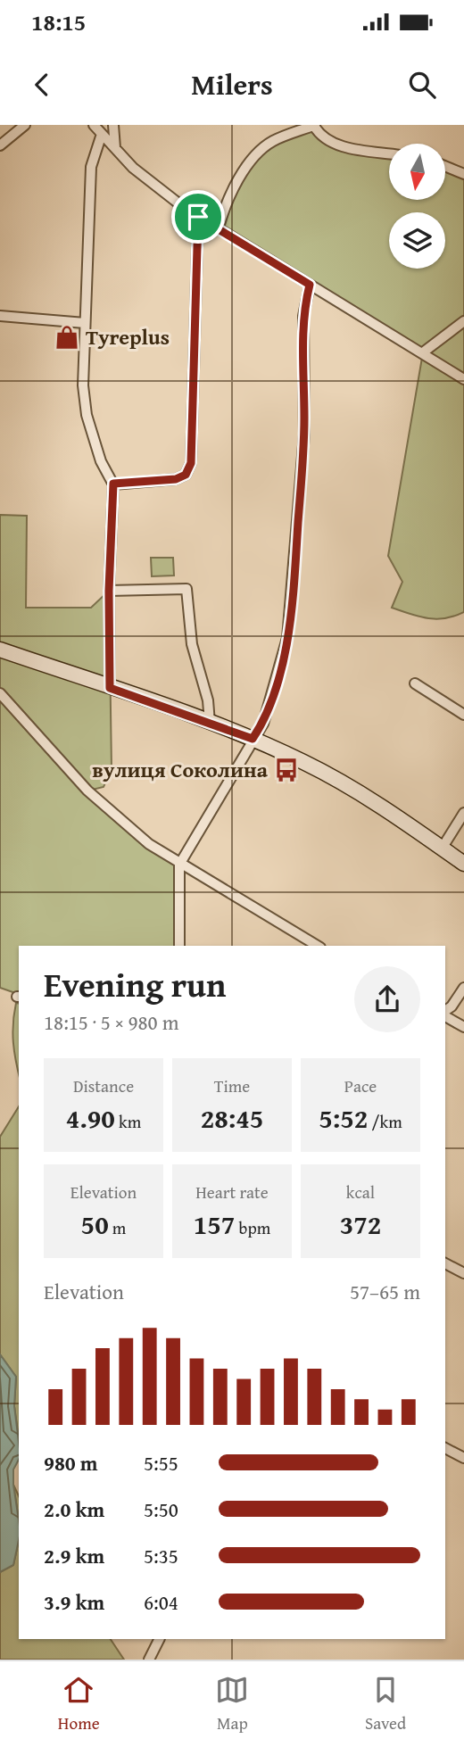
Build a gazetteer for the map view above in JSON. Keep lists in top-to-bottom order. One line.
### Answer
{"places":{"shop":["Tyreplus"],"bus stop":["вулиця Соколина"]},"north":"bottom","page":{"status":"18:15","header":"Milers","heading":["Evening run","18:15 · 5 × 980 m"],"stats":[["Distance","4.90 km"],["Time","28:45"],["Pace","5:52 /km"],["Elevation","50 m"],["Heart rate","157 bpm"],["kcal","372"]],"chart":["Elevation","57–65 m"],"list":[{"name":"980 m","note":"5:55"},{"name":"2.0 km","note":"5:50"},{"name":"2.9 km","note":"5:35"},{"name":"3.9 km","note":"6:04"}],"tabs":["Home","Map","Saved"]}}
